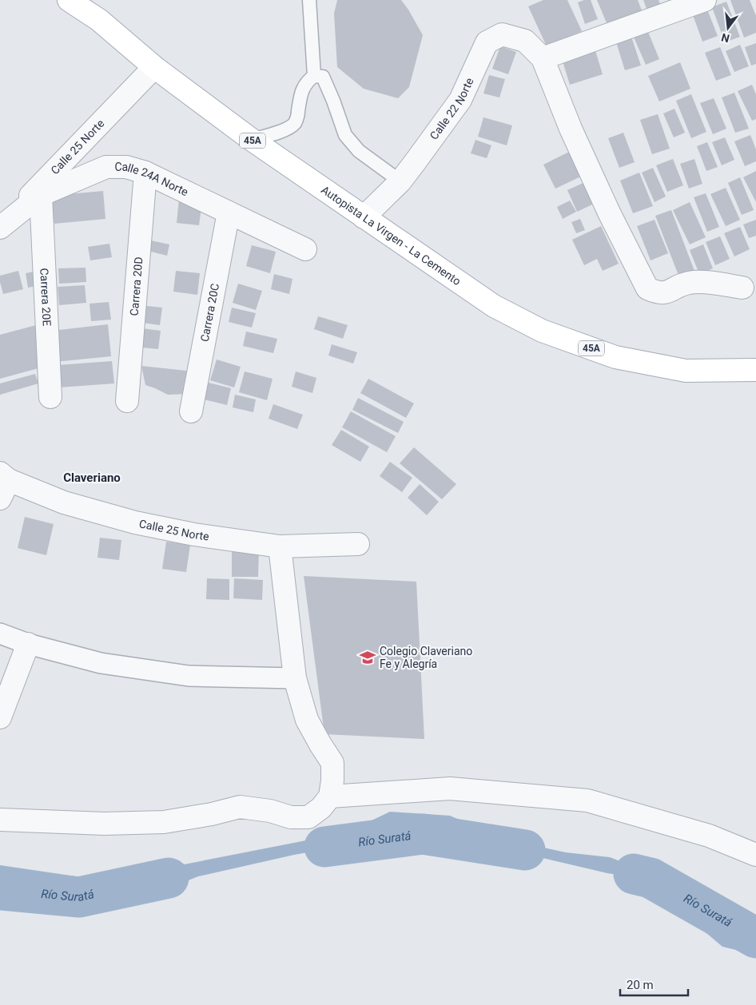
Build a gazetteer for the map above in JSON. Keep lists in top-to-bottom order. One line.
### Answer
{"streets":{"main road":["45A","Autopista La Virgen - La Cemento"],"street":["Calle 22 Norte","Calle 25 Norte","Calle 24A Norte","Carrera 20D","Carrera 20E","Carrera 20C"]},"crossings":[["Calle 22 Norte","Autopista La Virgen - La Cemento"],["Calle 25 Norte","Calle 24A Norte"],["Calle 25 Norte","Autopista La Virgen - La Cemento"],["Calle 24A Norte","Carrera 20D"],["Calle 24A Norte","Carrera 20E"],["Calle 24A Norte","Carrera 20C"]],"districts":["Claveriano"],"water":["Río Suratá"],"places":{"school or university":["Colegio Claveriano Fe y Alegría"]},"scale_bar":"20 m","north":"bottom"}
